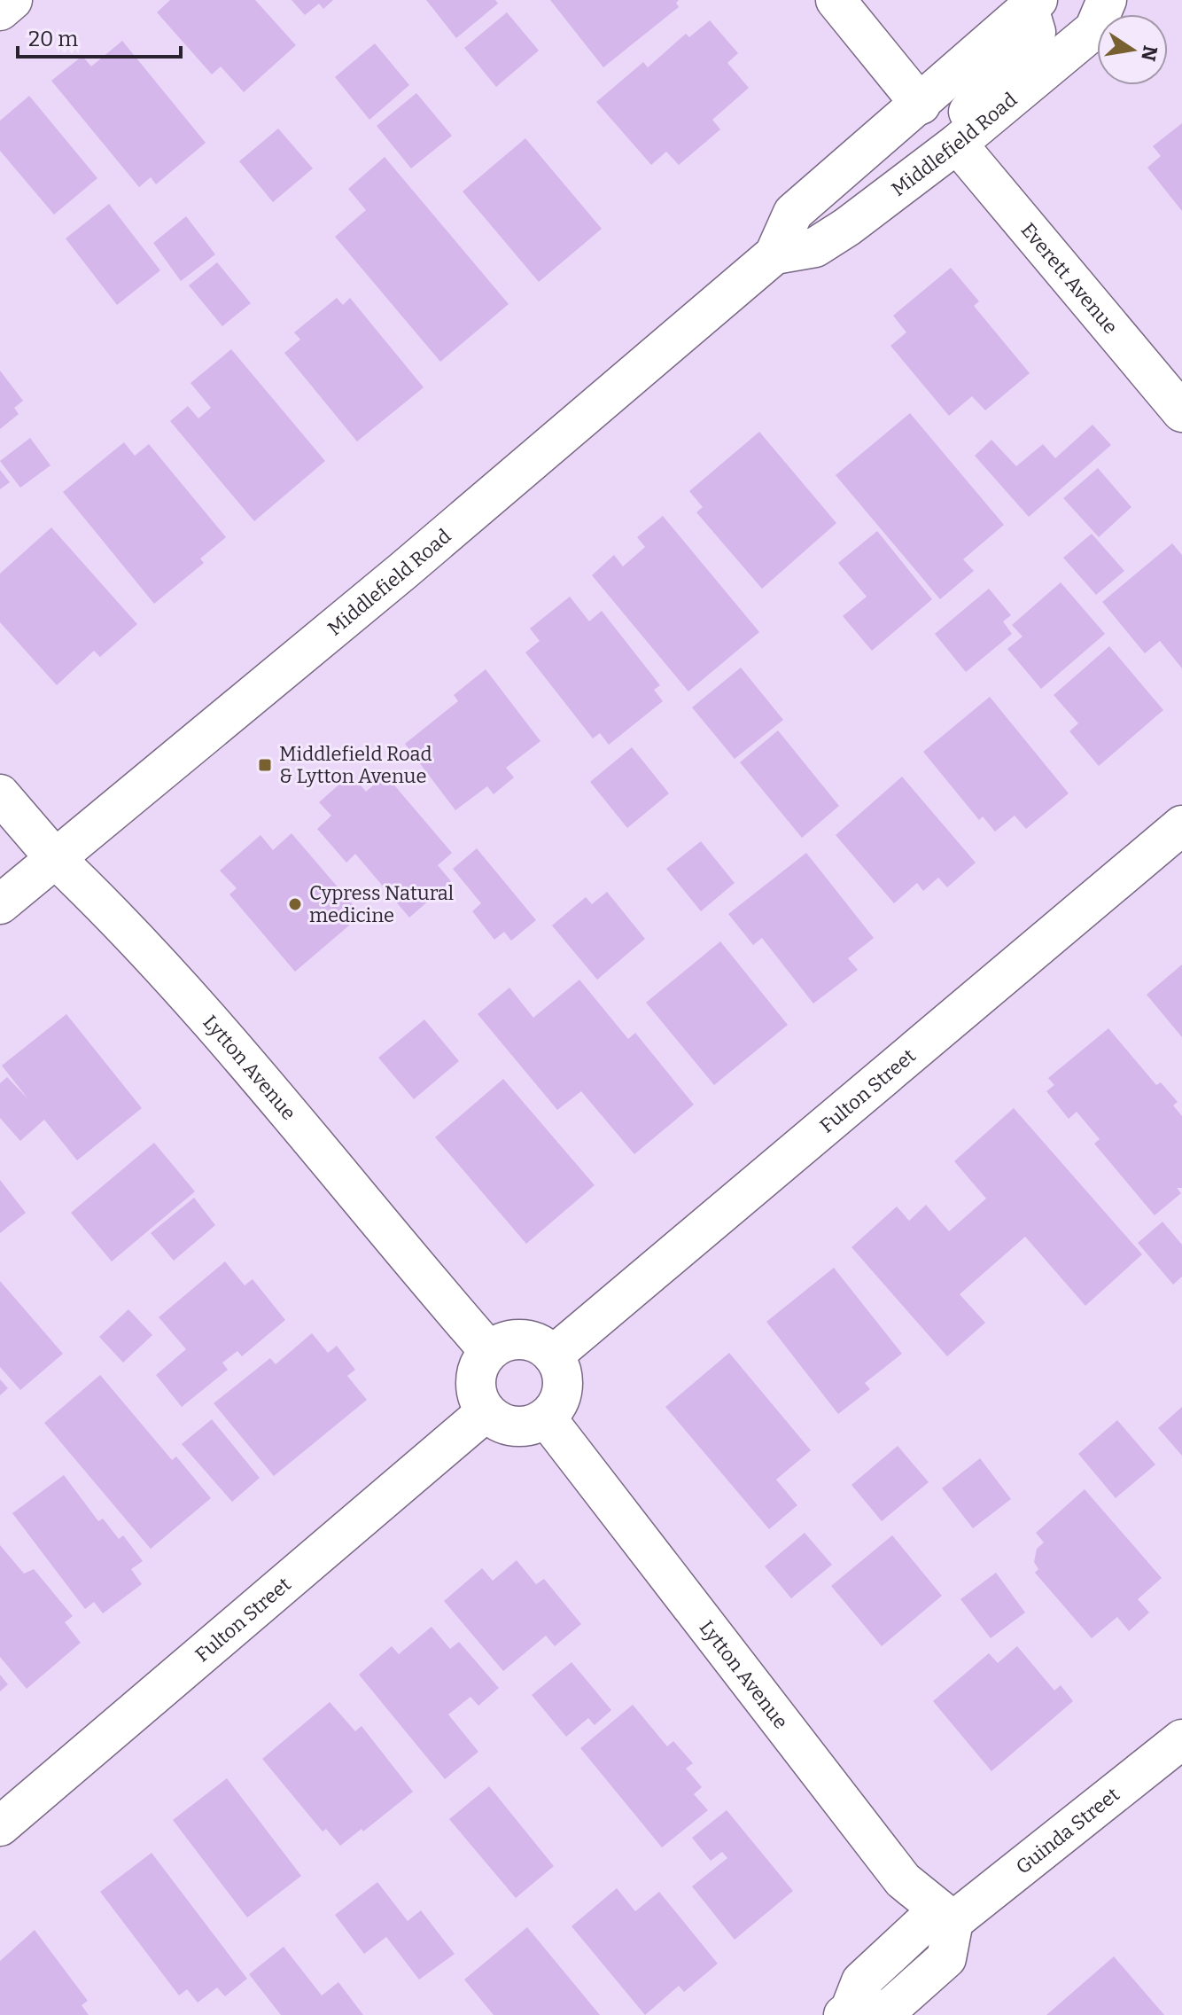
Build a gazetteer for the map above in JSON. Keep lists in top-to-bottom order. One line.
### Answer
{"streets":{"street":["Middlefield Road","Everett Avenue","Lytton Avenue","Fulton Street","Guinda Street"]},"crossings":[["Middlefield Road","Everett Avenue"],["Middlefield Road","Lytton Avenue"],["Lytton Avenue","Fulton Street"],["Lytton Avenue","Guinda Street"]],"places":{"transit":["Middlefield Road & Lytton Avenue"],"other":["Cypress Natural medicine"]},"scale_bar":"20 m","north":"right"}
